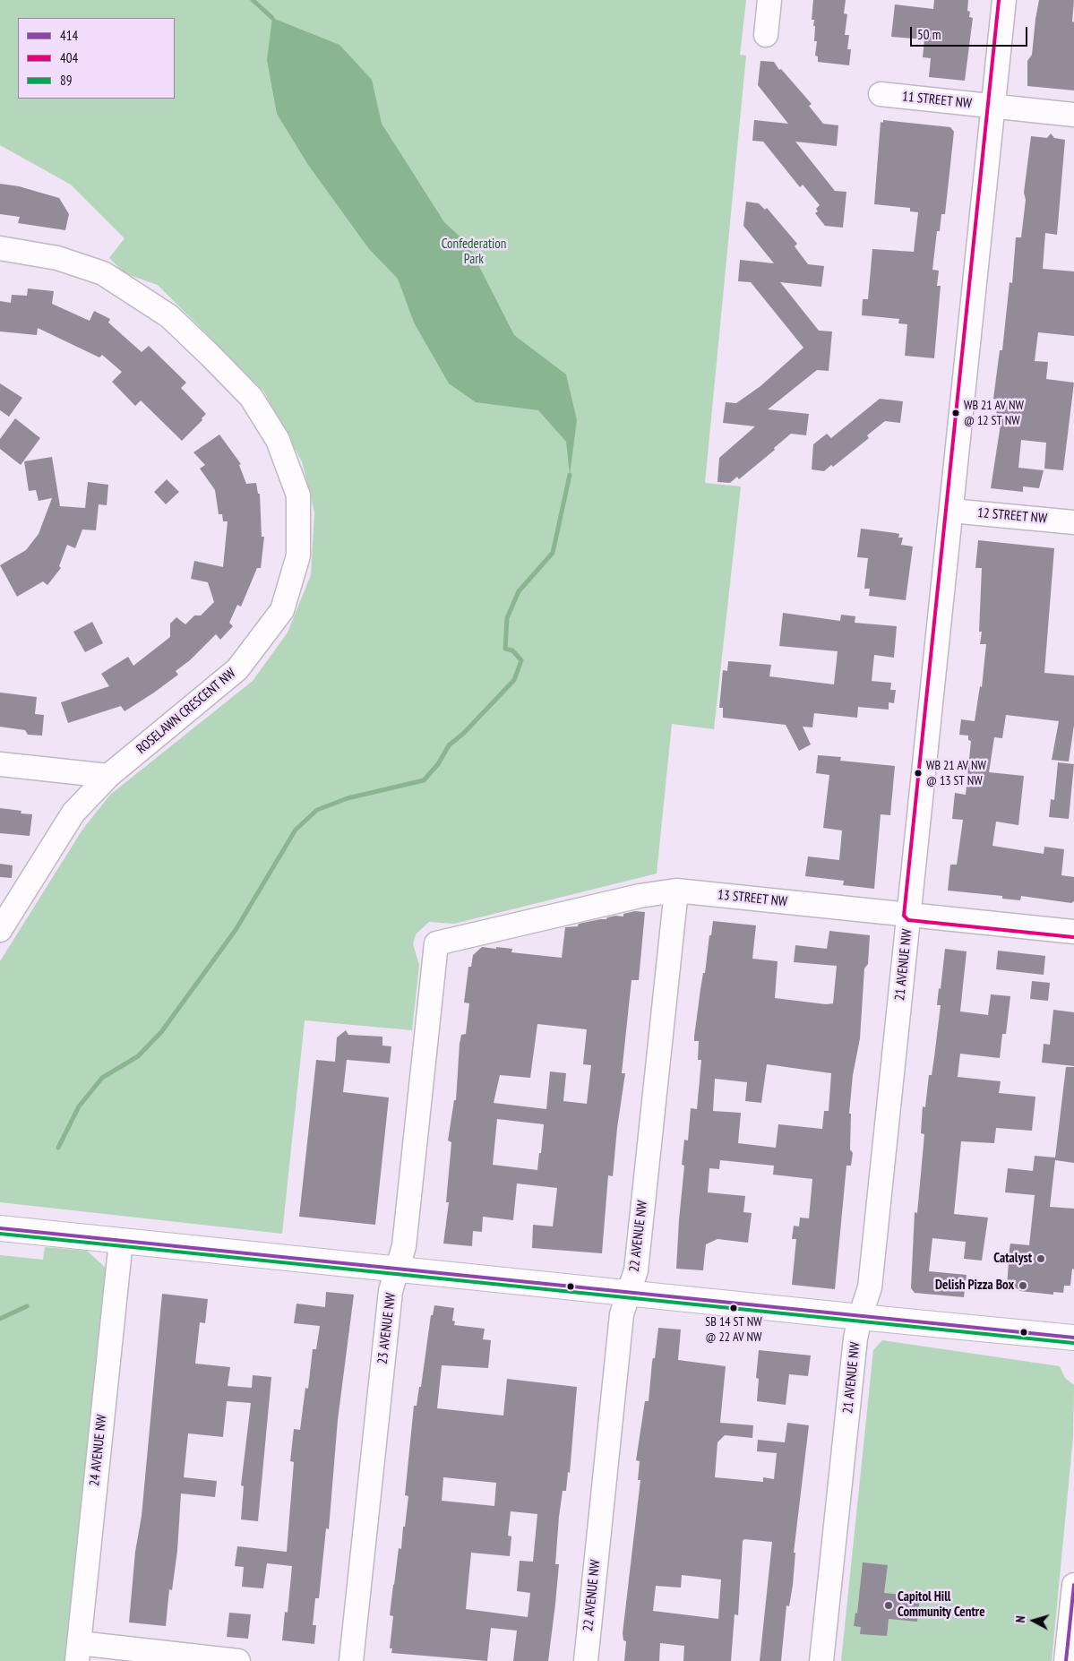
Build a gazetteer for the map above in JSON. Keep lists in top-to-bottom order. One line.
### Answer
{"streets":{"street":["11 STREET NW","12 STREET NW","ROSELAWN CRESCENT NW","13 STREET NW","21 AVENUE NW","22 AVENUE NW","23 AVENUE NW","24 AVENUE NW"]},"crossings":[["11 STREET NW","21 AVENUE NW"],["12 STREET NW","21 AVENUE NW"],["13 STREET NW","21 AVENUE NW"],["13 STREET NW","22 AVENUE NW"],["13 STREET NW","23 AVENUE NW"]],"parks":["Confederation Park"],"places":["WB 21 AV NW @ 12 ST NW","WB 21 AV NW @ 13 ST NW","Catalyst","Delish Pizza Box","SB 14 ST NW @ 22 AV NW","Capitol Hill Community Centre"],"lines":["transit line 404","transit line 414","transit line 89"],"legend":["414","404","89"],"scale_bar":"50 m","north":"left"}
